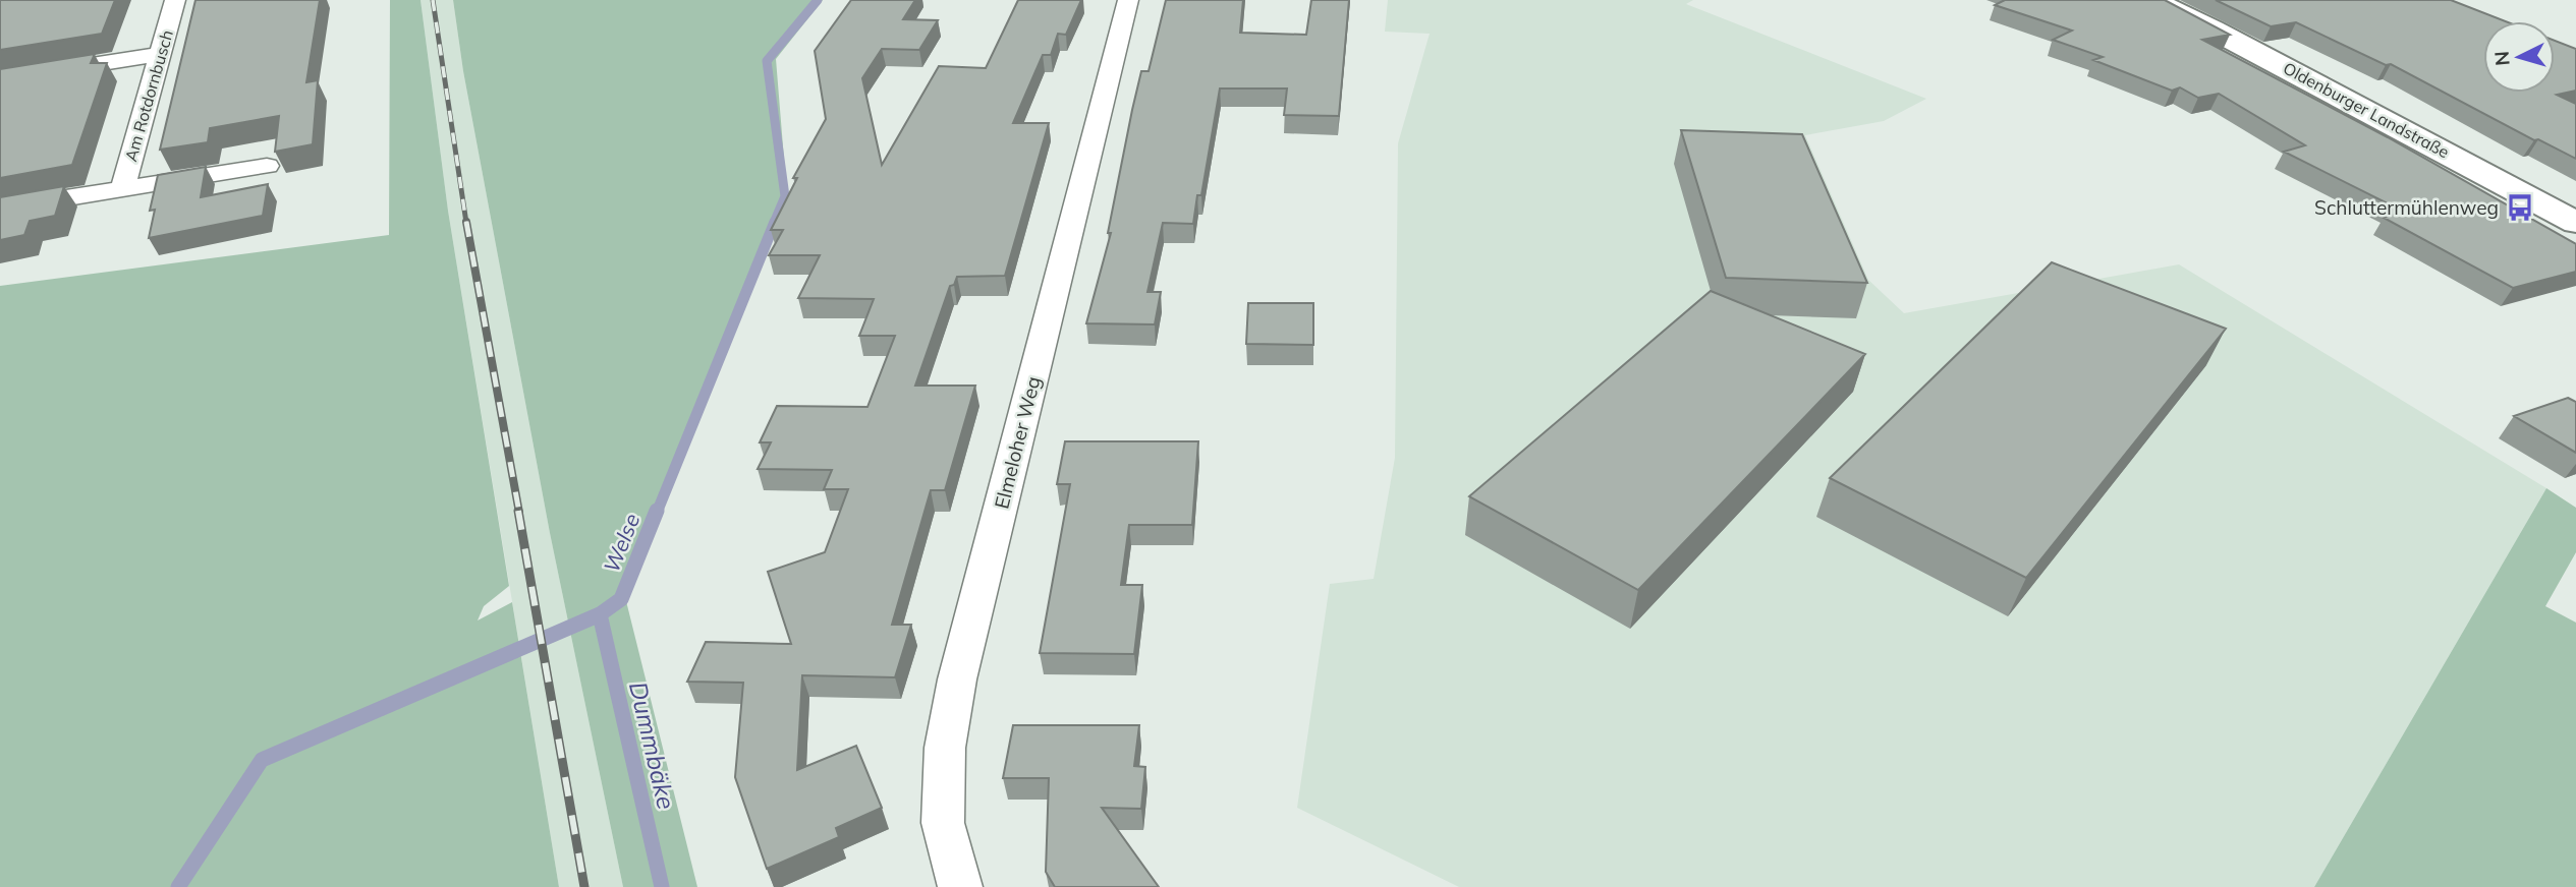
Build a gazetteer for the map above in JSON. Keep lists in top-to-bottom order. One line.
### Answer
{"streets":{"main road":["Oldenburger Landstraße"],"street":["Am Rotdornbusch","Elmeloher Weg"]},"water":["Welse","Dummbäke"],"places":{"bus stop":["Schluttermühlenweg"]},"north":"left"}
